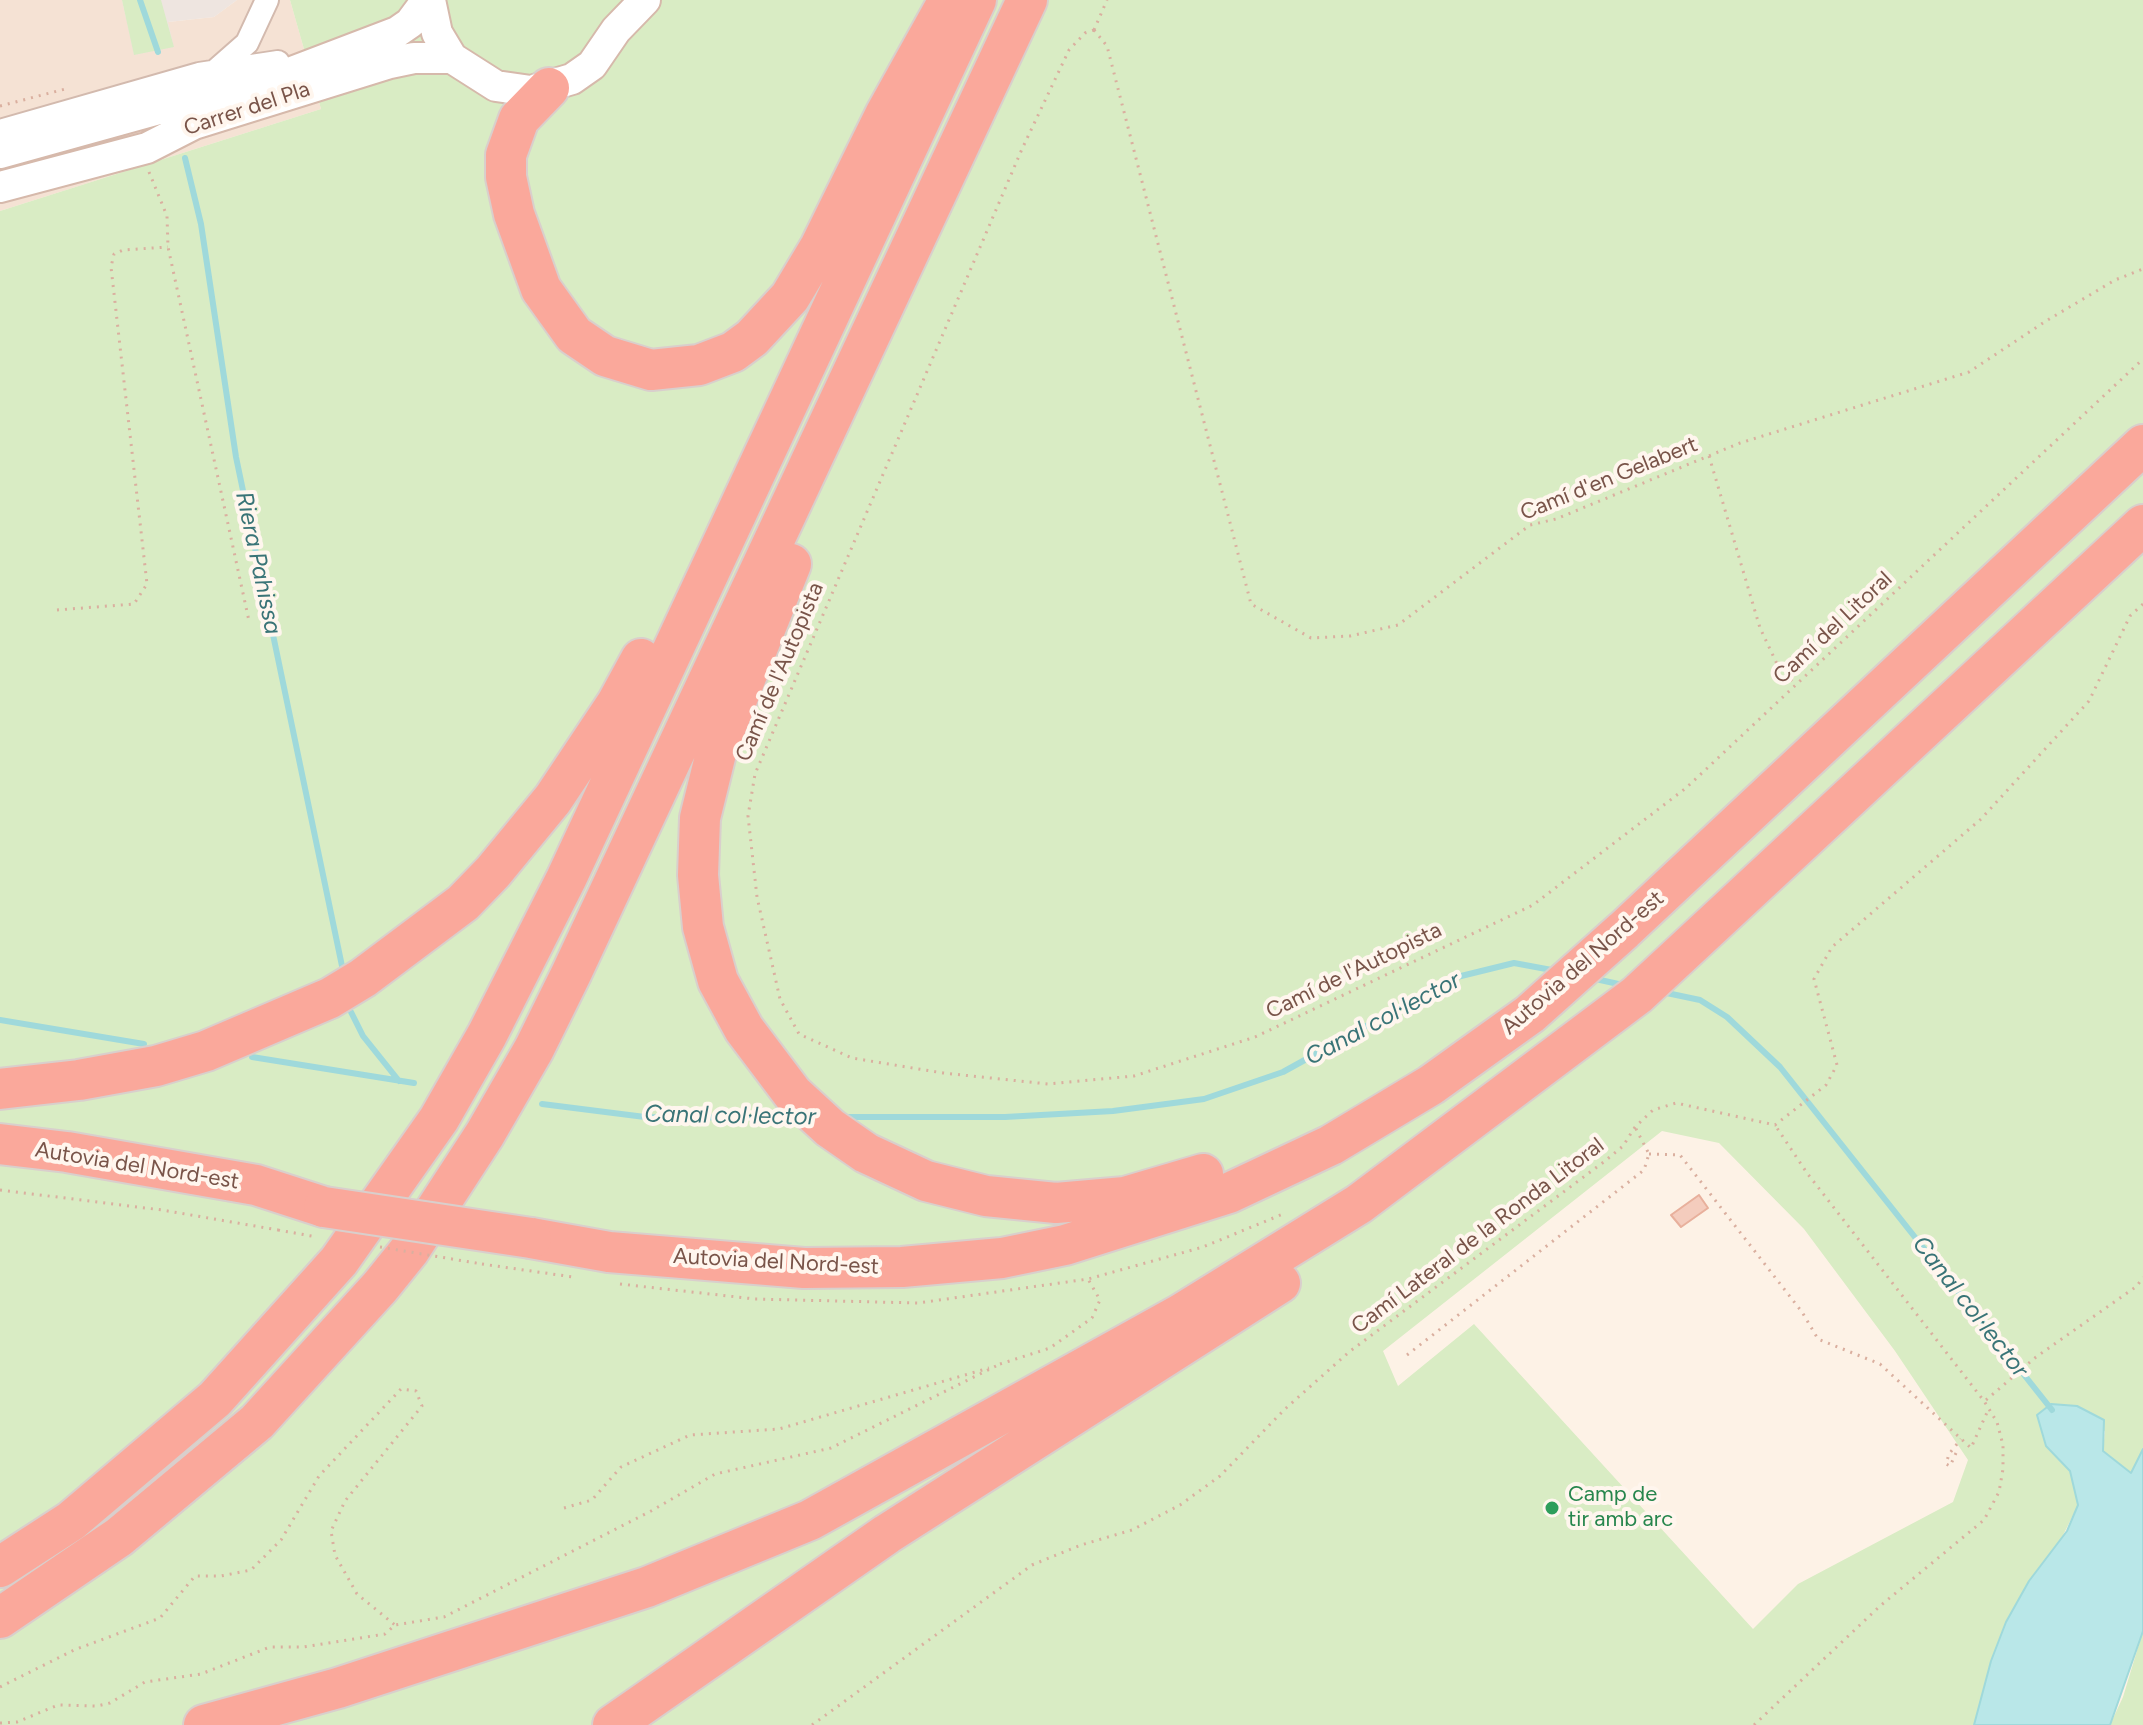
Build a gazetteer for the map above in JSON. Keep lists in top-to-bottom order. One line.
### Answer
{"streets":{"highway":["Autovia del Nord-est"],"main road":["Carrer del Pla"],"path":["Camí d'en Gelabert","Camí del Litoral","Camí de l'Autopista","Camí Lateral de la Ronda Litoral"]},"crossings":[["Camí d'en Gelabert","Camí de l'Autopista"],["Camí del Litoral","Camí de l'Autopista"]],"water":["Riera Pahissa","Canal col·lector"],"places":["Camp de tir amb arc"]}
